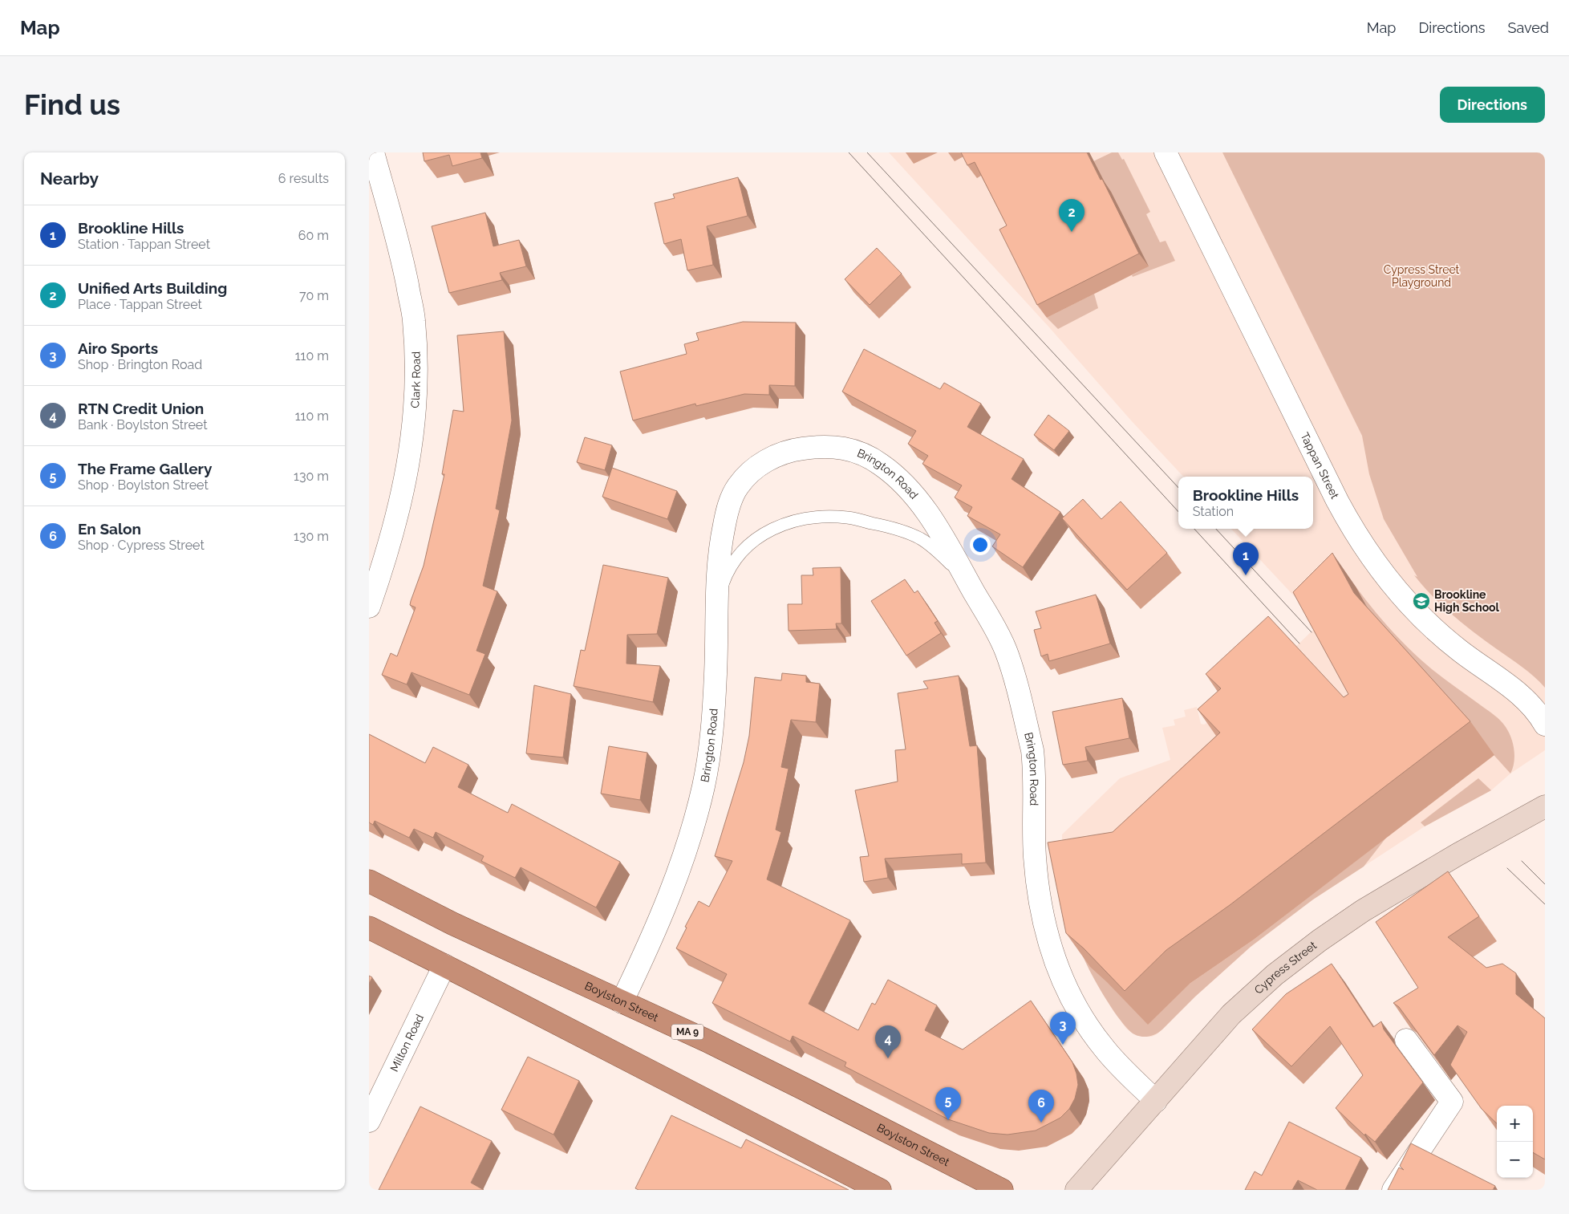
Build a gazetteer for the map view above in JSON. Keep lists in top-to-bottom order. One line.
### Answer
{"streets":{"highway":["Boylston Street","MA 9"],"main road":["Cypress Street"],"street":["Clark Road","Tappan Street","Brington Road","Milton Road"]},"crossings":[["Brington Road","Cypress Street"],["Brington Road","Boylston Street"]],"parks":["Cypress Street Playground"],"places":{"school or university":["Brookline High School"]},"page":{"header":"Map","nav":["Map","Directions","Saved"],"buttons":"Directions","title":"Find us","heading":["Nearby","6 results"],"pins":["2","1","3","4","5","6"],"list":[{"mark":"1","name":"Brookline Hills","note":"Station · Tappan Street","value":"60 m"},{"mark":"2","name":"Unified Arts Building","note":"Place · Tappan Street","value":"70 m"},{"mark":"3","name":"Airo Sports","note":"Shop · Brington Road","value":"110 m"},{"mark":"4","name":"RTN Credit Union","note":"Bank · Boylston Street","value":"110 m"},{"mark":"5","name":"The Frame Gallery","note":"Shop · Boylston Street","value":"130 m"},{"mark":"6","name":"En Salon","note":"Shop · Cypress Street","value":"130 m"}],"popup":["Brookline Hills","Station"],"map_buttons":["+","−"]}}
